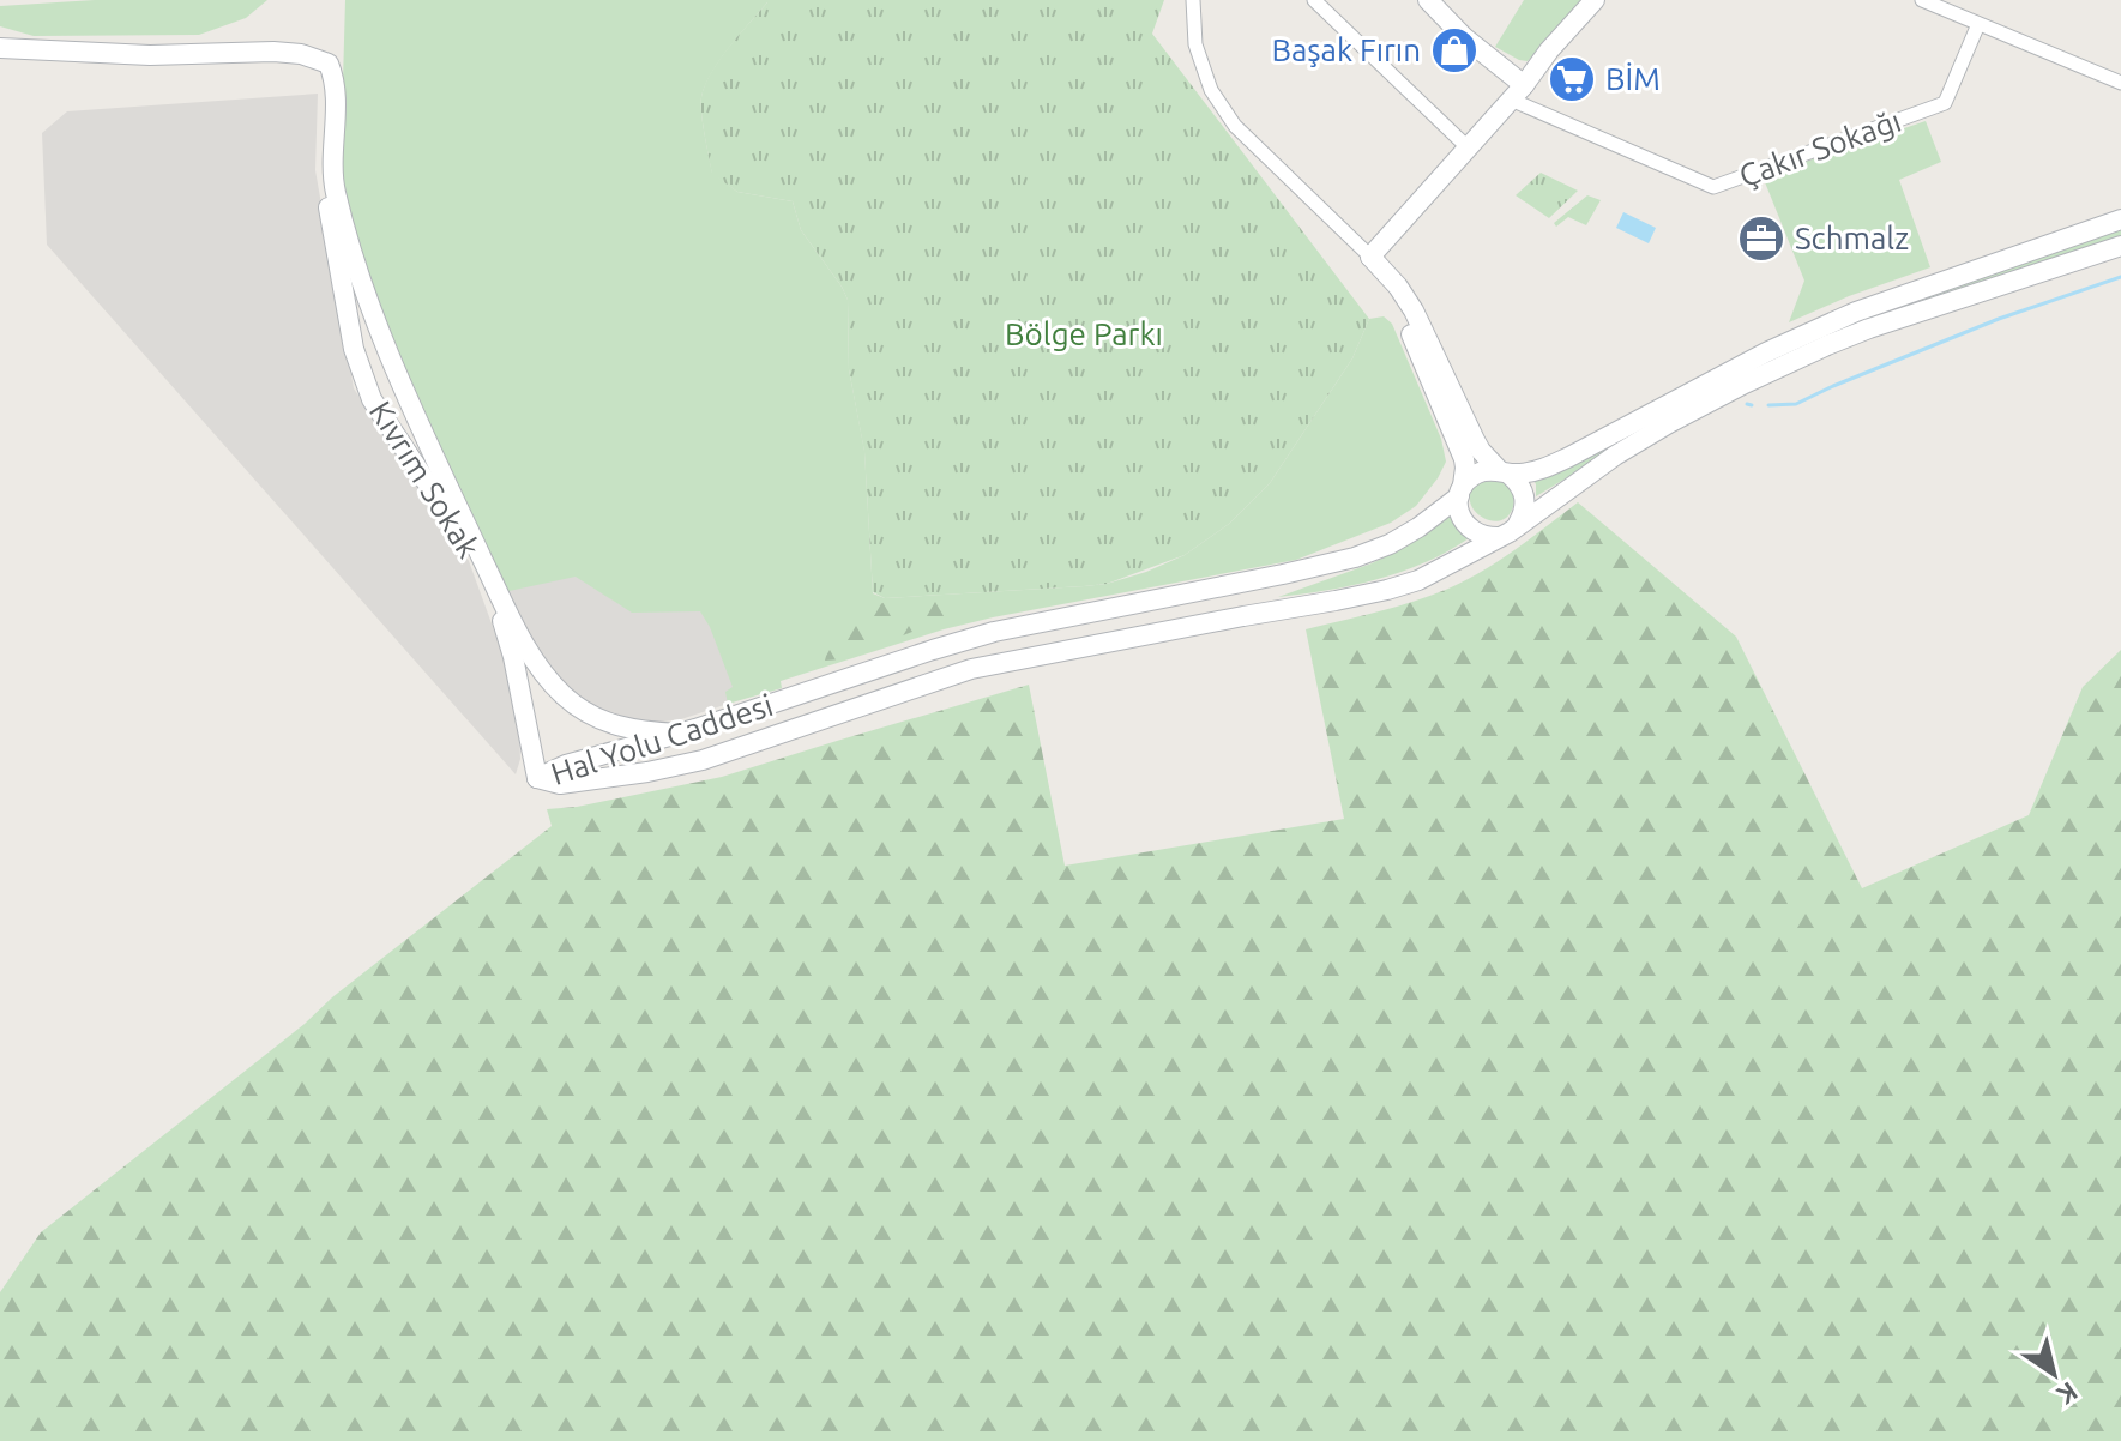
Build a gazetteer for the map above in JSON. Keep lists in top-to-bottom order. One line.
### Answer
{"streets":{"main road":["Kıvrım Sokak","Hal Yolu Caddesi"],"street":["Çakır Sokağı"]},"crossings":[["Kıvrım Sokak","Hal Yolu Caddesi"]],"parks":["Bölge Parkı"],"places":{"shop":["Başak Fırın"],"supermarket":["BİM"],"office":["Schmalz"]},"north":"bottom right"}
